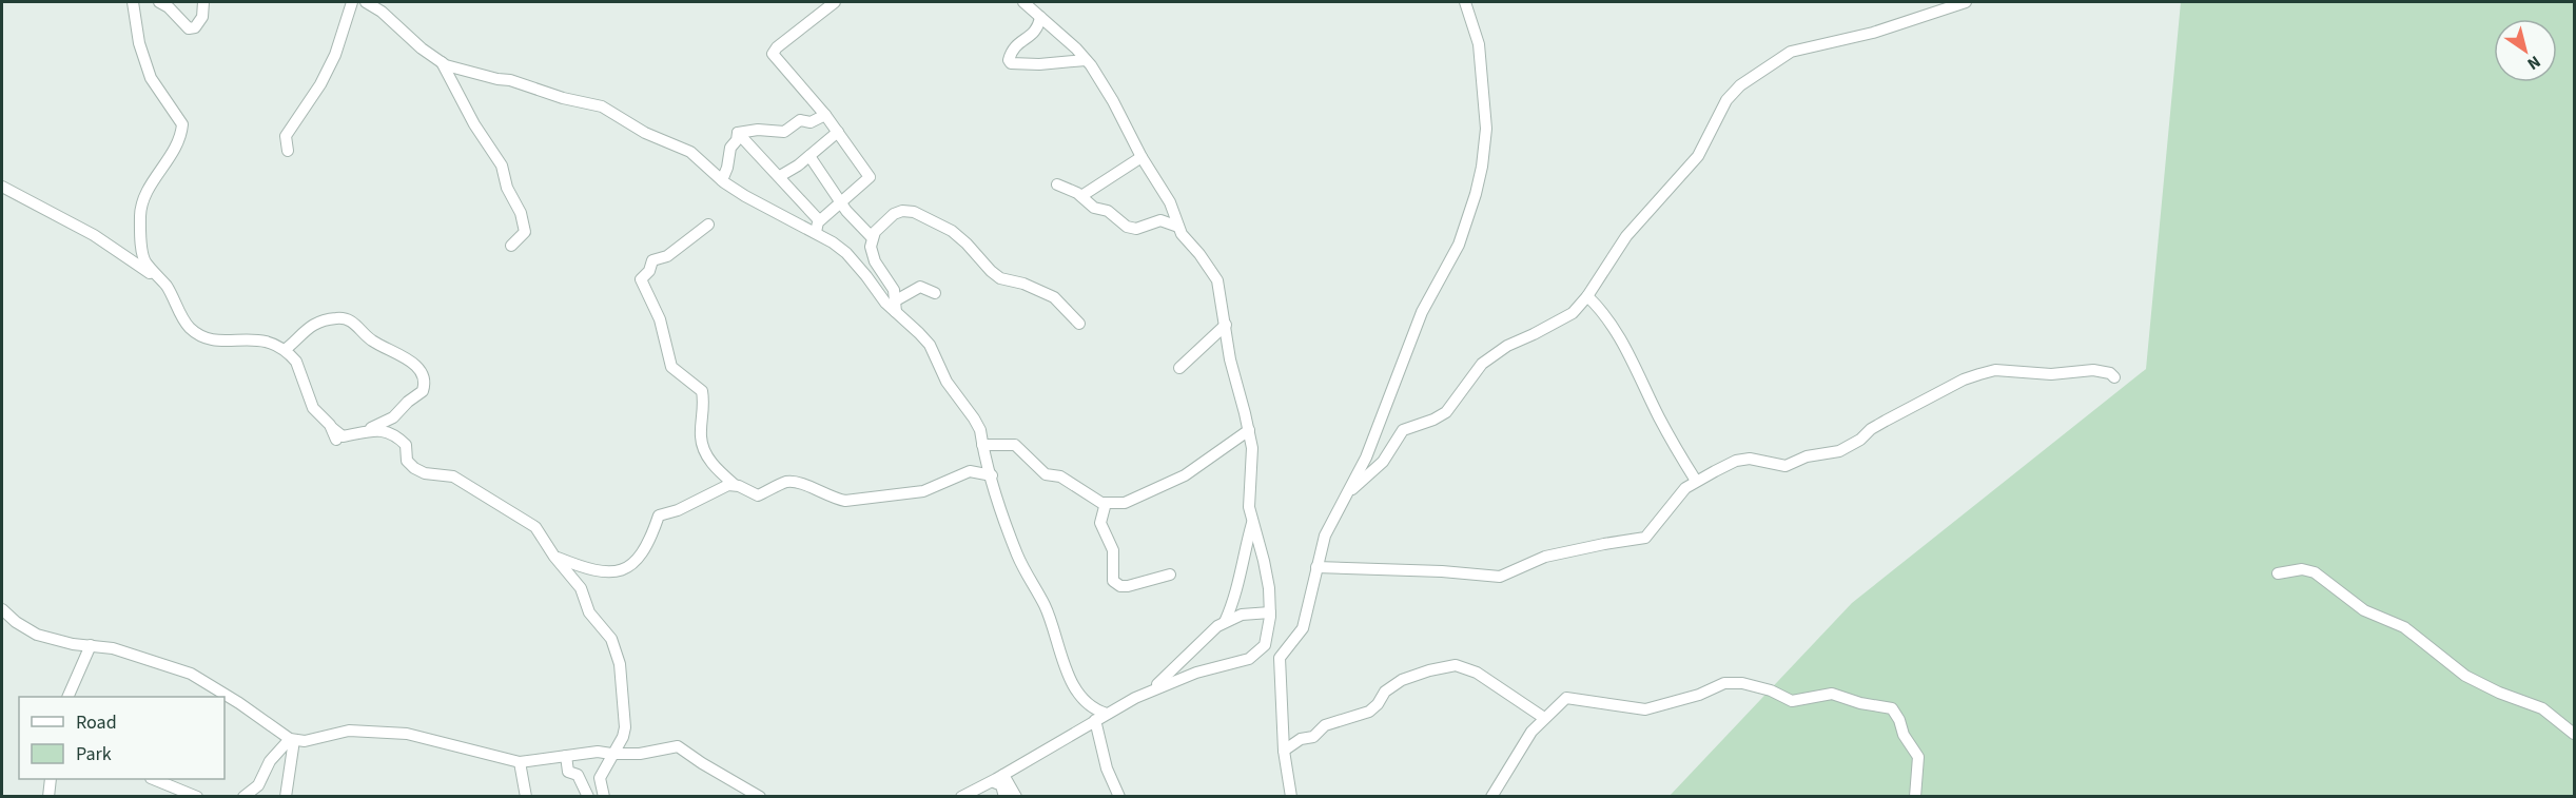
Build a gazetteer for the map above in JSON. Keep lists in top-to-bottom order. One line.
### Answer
{"legend":["Road","Park"],"north":"bottom right"}
